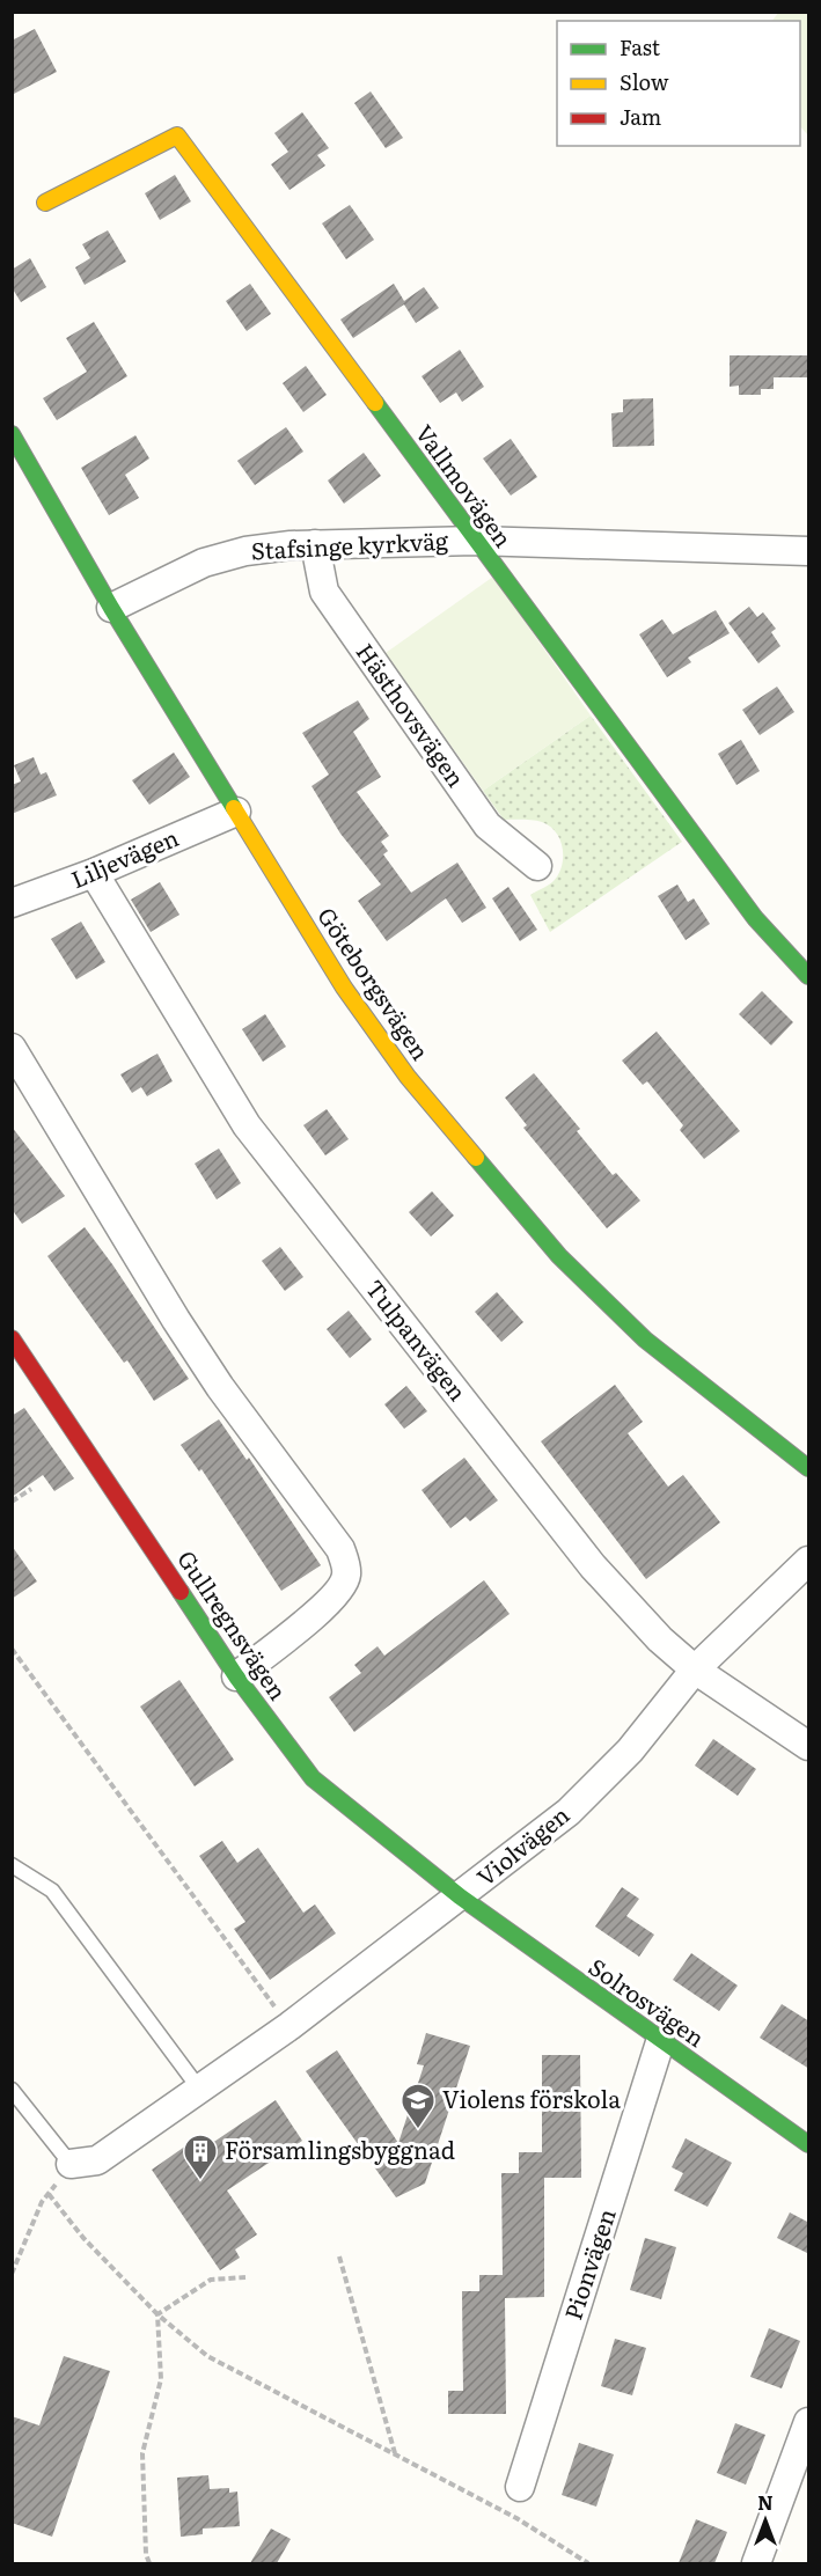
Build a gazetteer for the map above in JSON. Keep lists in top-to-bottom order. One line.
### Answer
{"streets":{"street":["Vallmovägen","Stafsinge kyrkväg","Hästhovsvägen","Liljevägen","Göteborgsvägen","Tulpanvägen","Gullregnsvägen","Violvägen","Solrosvägen","Pionvägen"]},"crossings":[["Vallmovägen","Stafsinge kyrkväg"],["Stafsinge kyrkväg","Hästhovsvägen"],["Stafsinge kyrkväg","Göteborgsvägen"],["Liljevägen","Göteborgsvägen"],["Liljevägen","Tulpanvägen"],["Tulpanvägen","Violvägen"],["Gullregnsvägen","Violvägen"],["Gullregnsvägen","Solrosvägen"],["Violvägen","Solrosvägen"],["Solrosvägen","Pionvägen"]],"places":{"school or university":["Violens förskola"],"building":["Församlingsbyggnad"]},"legend":["Fast","Slow","Jam"],"north":"top"}
